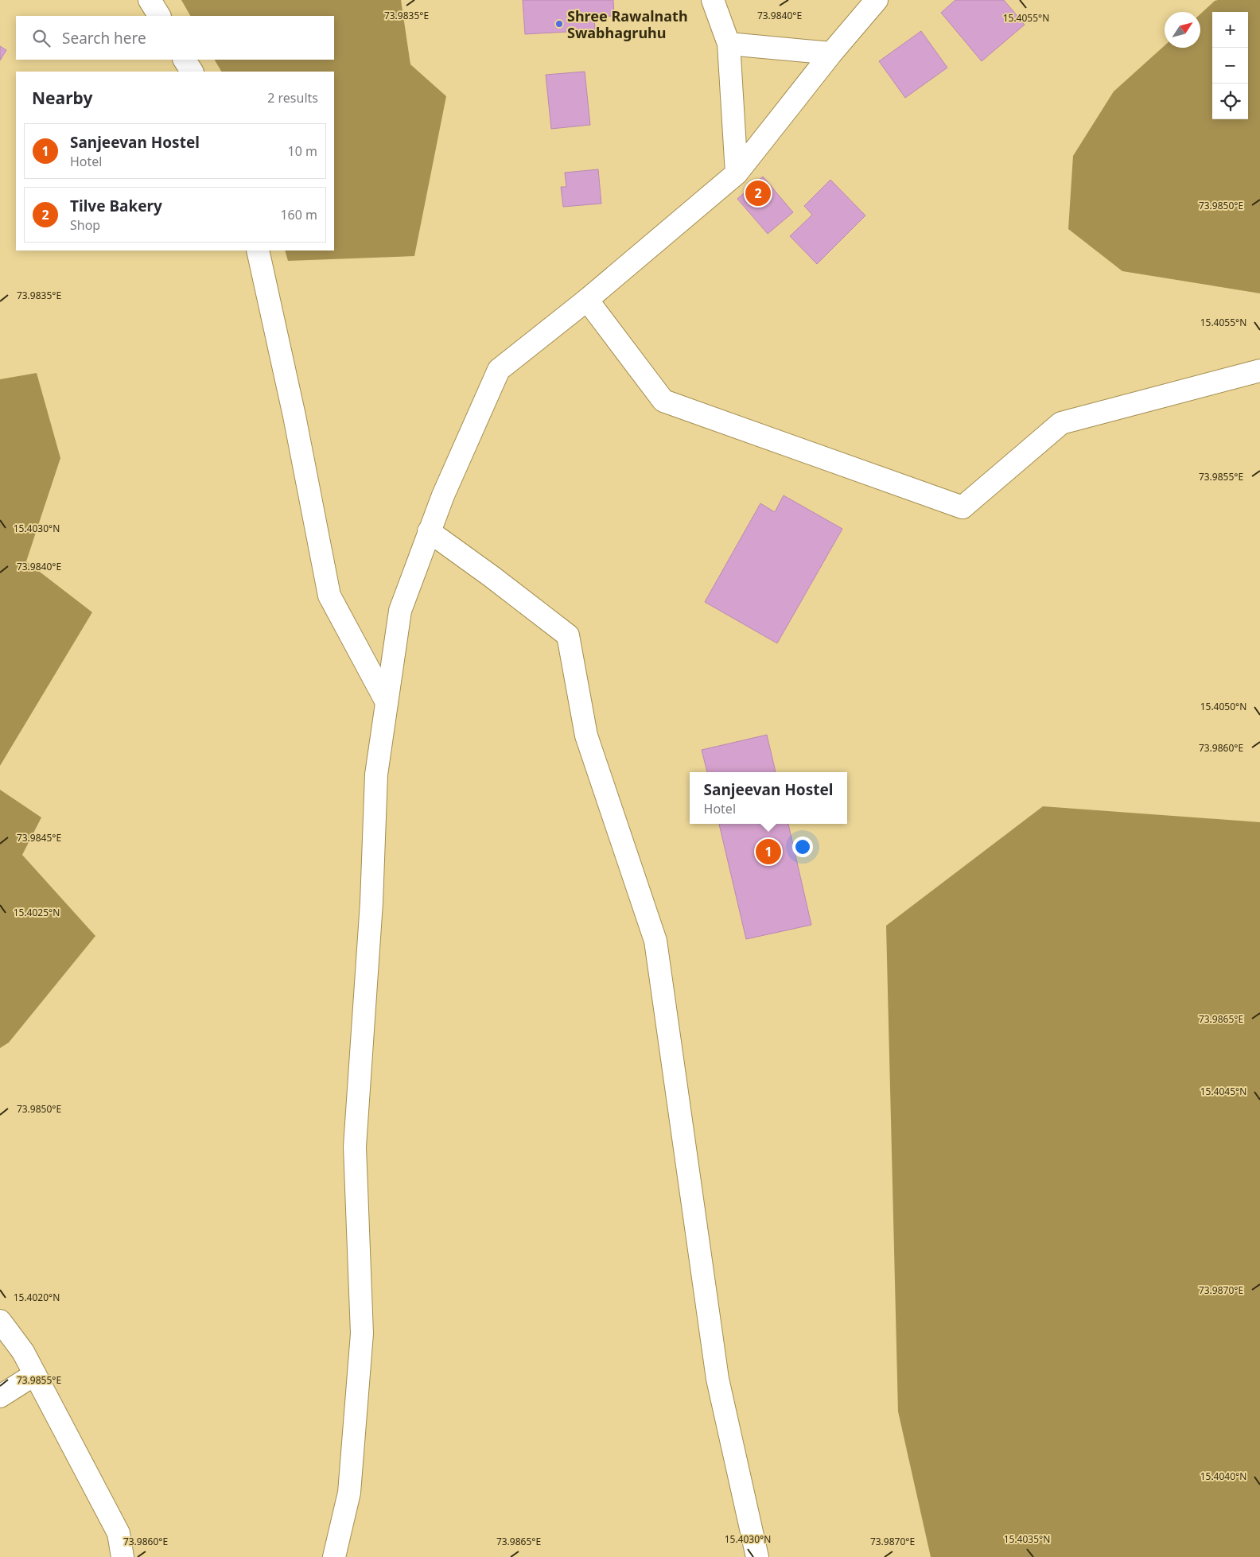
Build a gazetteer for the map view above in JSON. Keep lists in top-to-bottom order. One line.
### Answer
{"places":["Shree Rawalnath Swabhagruhu"],"north":"top right","page":{"map_buttons":["+","−"],"search":"Search here","heading":["Nearby","2 results"],"list":[{"mark":"1","name":"Sanjeevan Hostel","note":"Hotel","value":"10 m"},{"mark":"2","name":"Tilve Bakery","note":"Shop","value":"160 m"}],"pins":["2","1"],"popup":["Sanjeevan Hostel","Hotel"]},"coordinates":["73.9840°E","73.9835°E","15.4055°N","73.9850°E","73.9855°E","15.4030°N","15.4050°N","73.9860°E","73.9845°E","15.4025°N","73.9865°E","15.4045°N","73.9870°E","15.4020°N","15.4040°N","15.4035°N"]}
